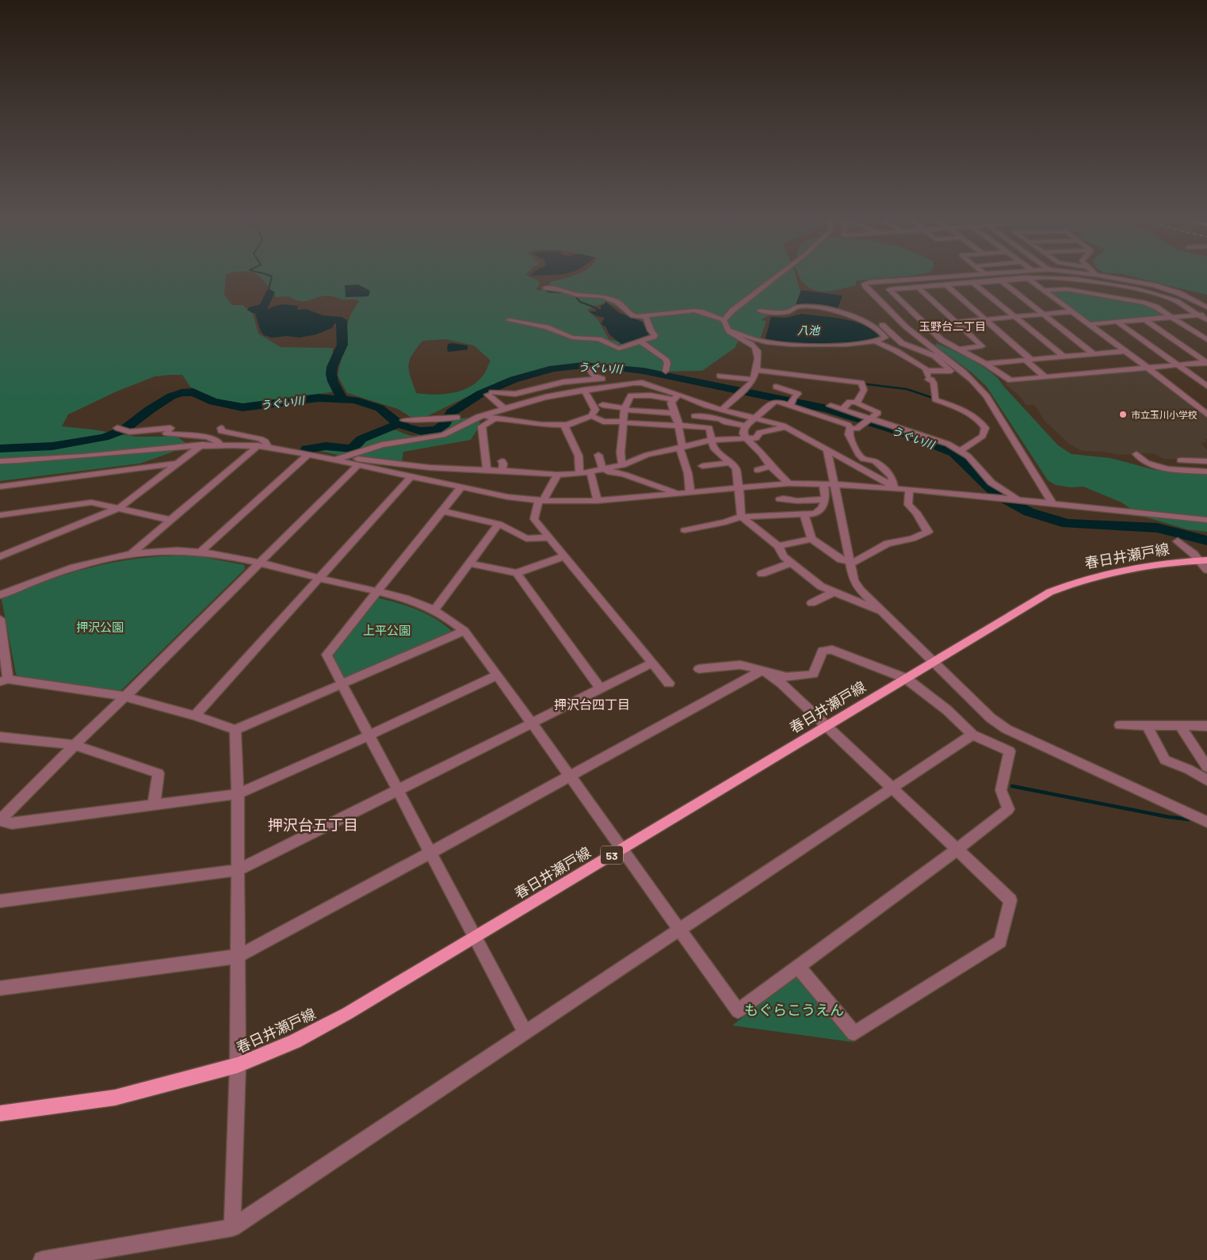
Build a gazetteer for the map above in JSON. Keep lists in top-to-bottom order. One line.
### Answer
{"streets":{"main road":["春日井瀬戸線","53"]},"districts":["玉野台二丁目","押沢台四丁目","押沢台五丁目"],"water":["八池","うぐい川"],"parks":["押沢公園","上平公園","もぐらこうえん"],"places":["市立玉川小学校"]}
